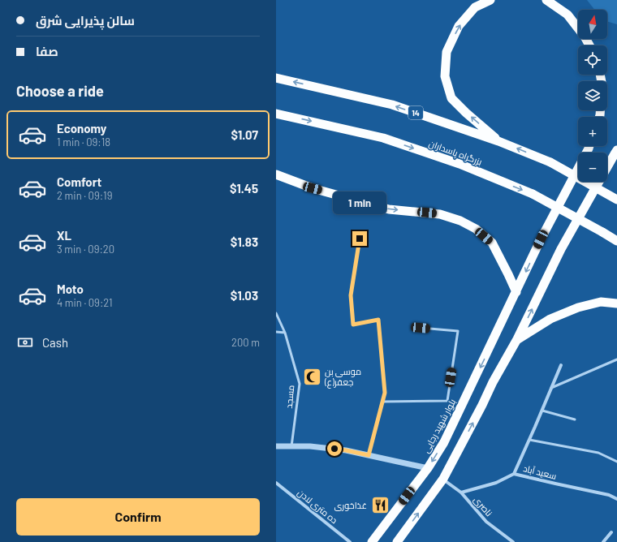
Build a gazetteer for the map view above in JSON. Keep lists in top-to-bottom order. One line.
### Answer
{"streets":{"highway":["14","بزرگراه پاسداران","بلوار شهید رجایی"],"street":["سعید آباد","ده متری لادن","ناصری"],"lane":["مسجد"]},"crossings":[["سعید آباد","ناصری"]],"places":{"mosque":["موسی بن جعفر(ع)"],"restaurant":["غذاخوری"]},"north":"top","page":{"banner":["سالن پذیرایی شرق","صفا"],"map_buttons":["+","−"],"heading":"Choose a ride","list":[{"name":"Economy","note":"1 min · 09:18","value":"$1.07"},{"name":"Comfort","note":"2 min · 09:19","value":"$1.45"},{"name":"XL","note":"3 min · 09:20","value":"$1.83"},{"name":"Moto","note":"4 min · 09:21","value":"$1.03"}],"bubble":"1 min","pay":["Cash","200 m"],"buttons":"Confirm"}}
